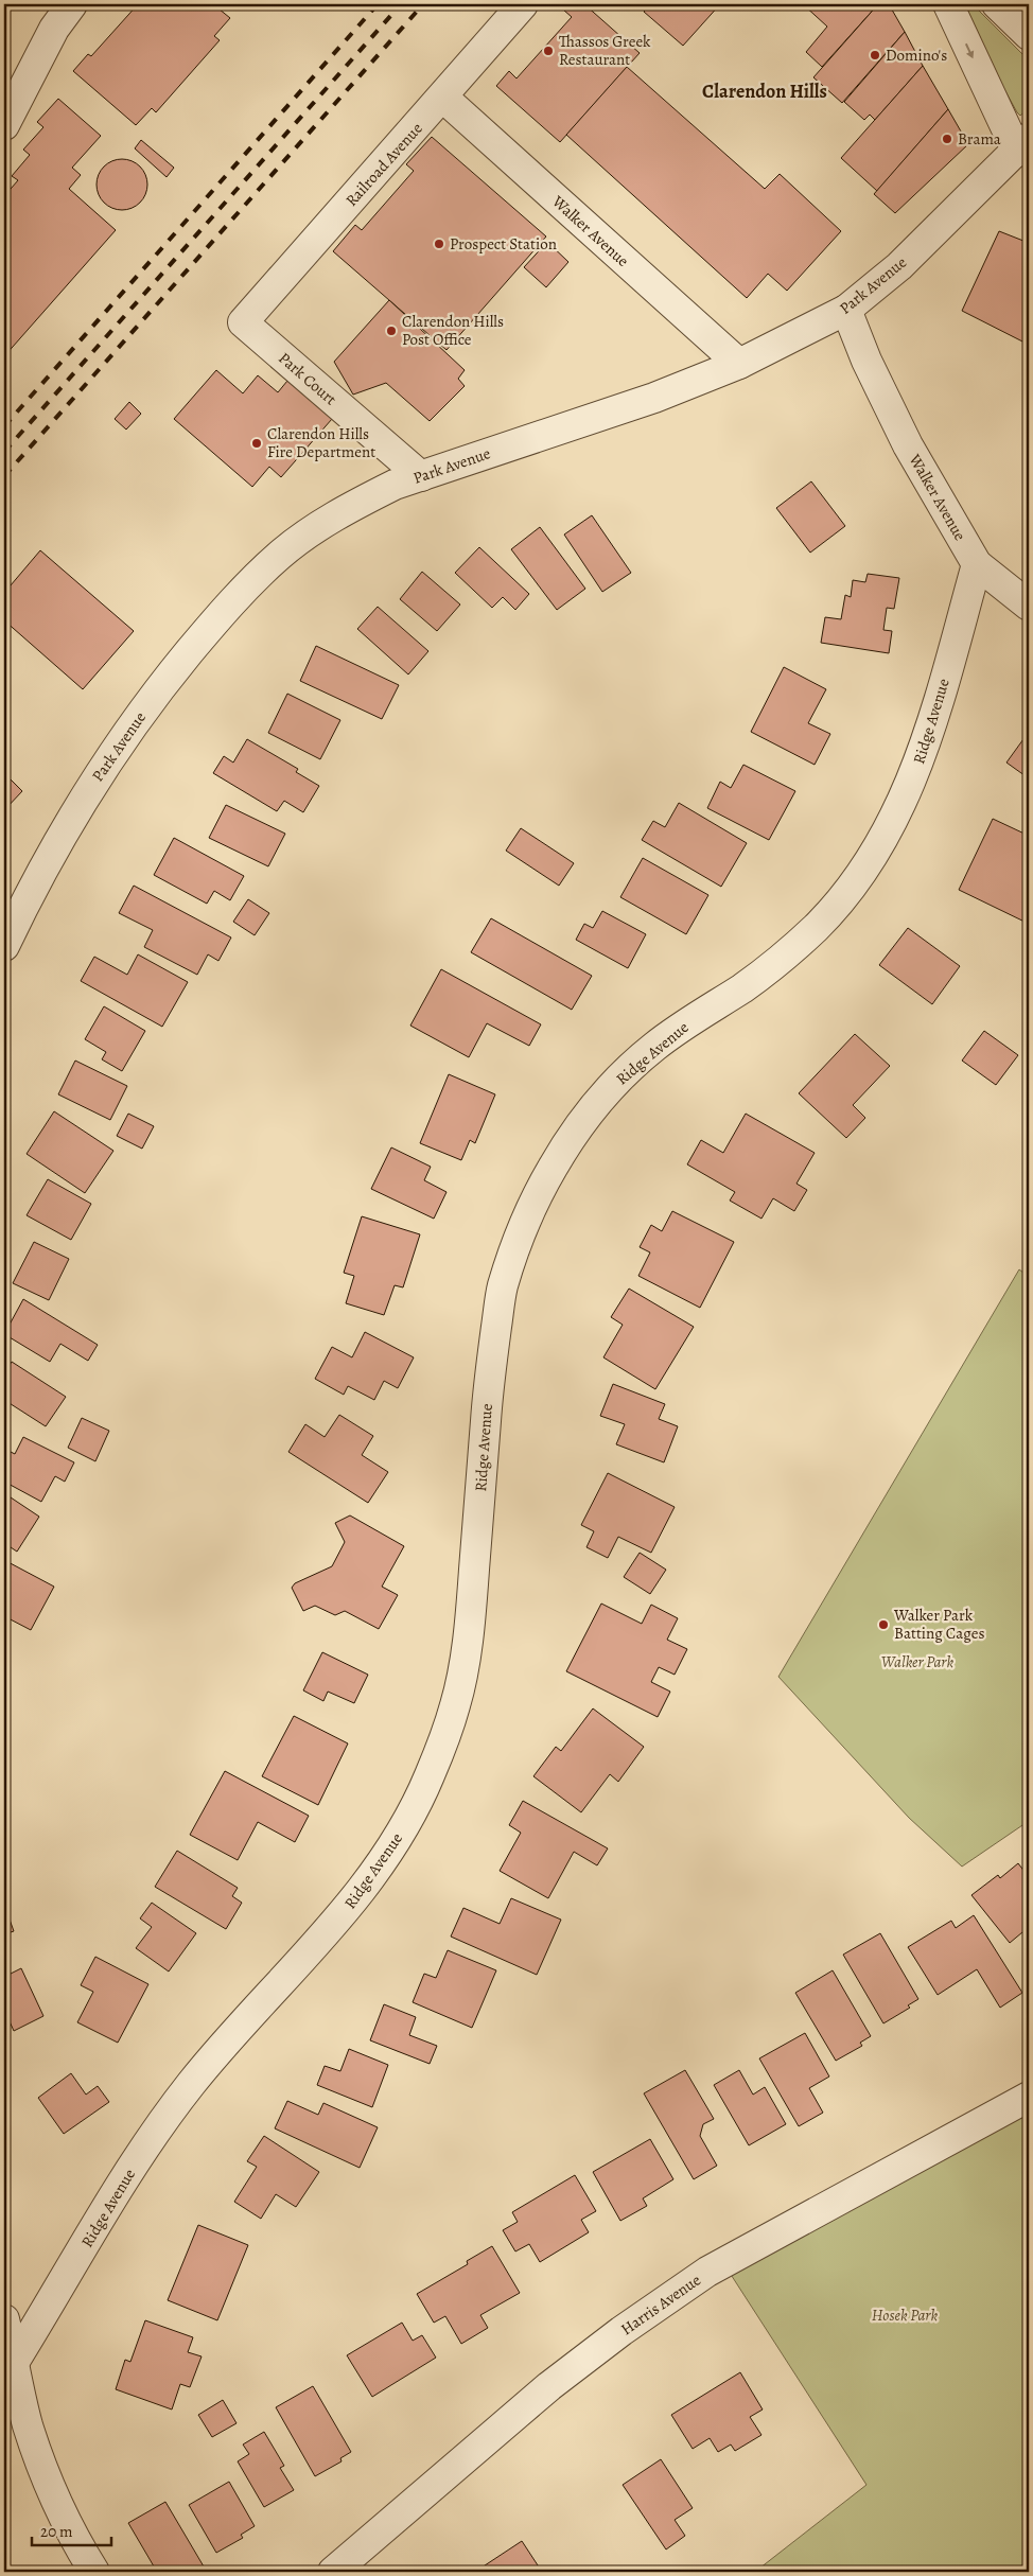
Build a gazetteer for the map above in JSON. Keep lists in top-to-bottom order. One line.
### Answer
{"streets":{"street":["Railroad Avenue","Walker Avenue","Park Avenue","Park Court","Ridge Avenue","Harris Avenue"]},"crossings":[["Railroad Avenue","Walker Avenue"],["Railroad Avenue","Park Court"],["Walker Avenue","Park Avenue"],["Walker Avenue","Ridge Avenue"],["Park Avenue","Park Court"]],"districts":["Clarendon Hills"],"parks":["Walker Park","Hosek Park"],"places":["Thassos Greek Restaurant","Domino's","Brama","Prospect Station","Clarendon Hills Post Office","Clarendon Hills Fire Department","Walker Park Batting Cages"],"scale_bar":"20 m"}
